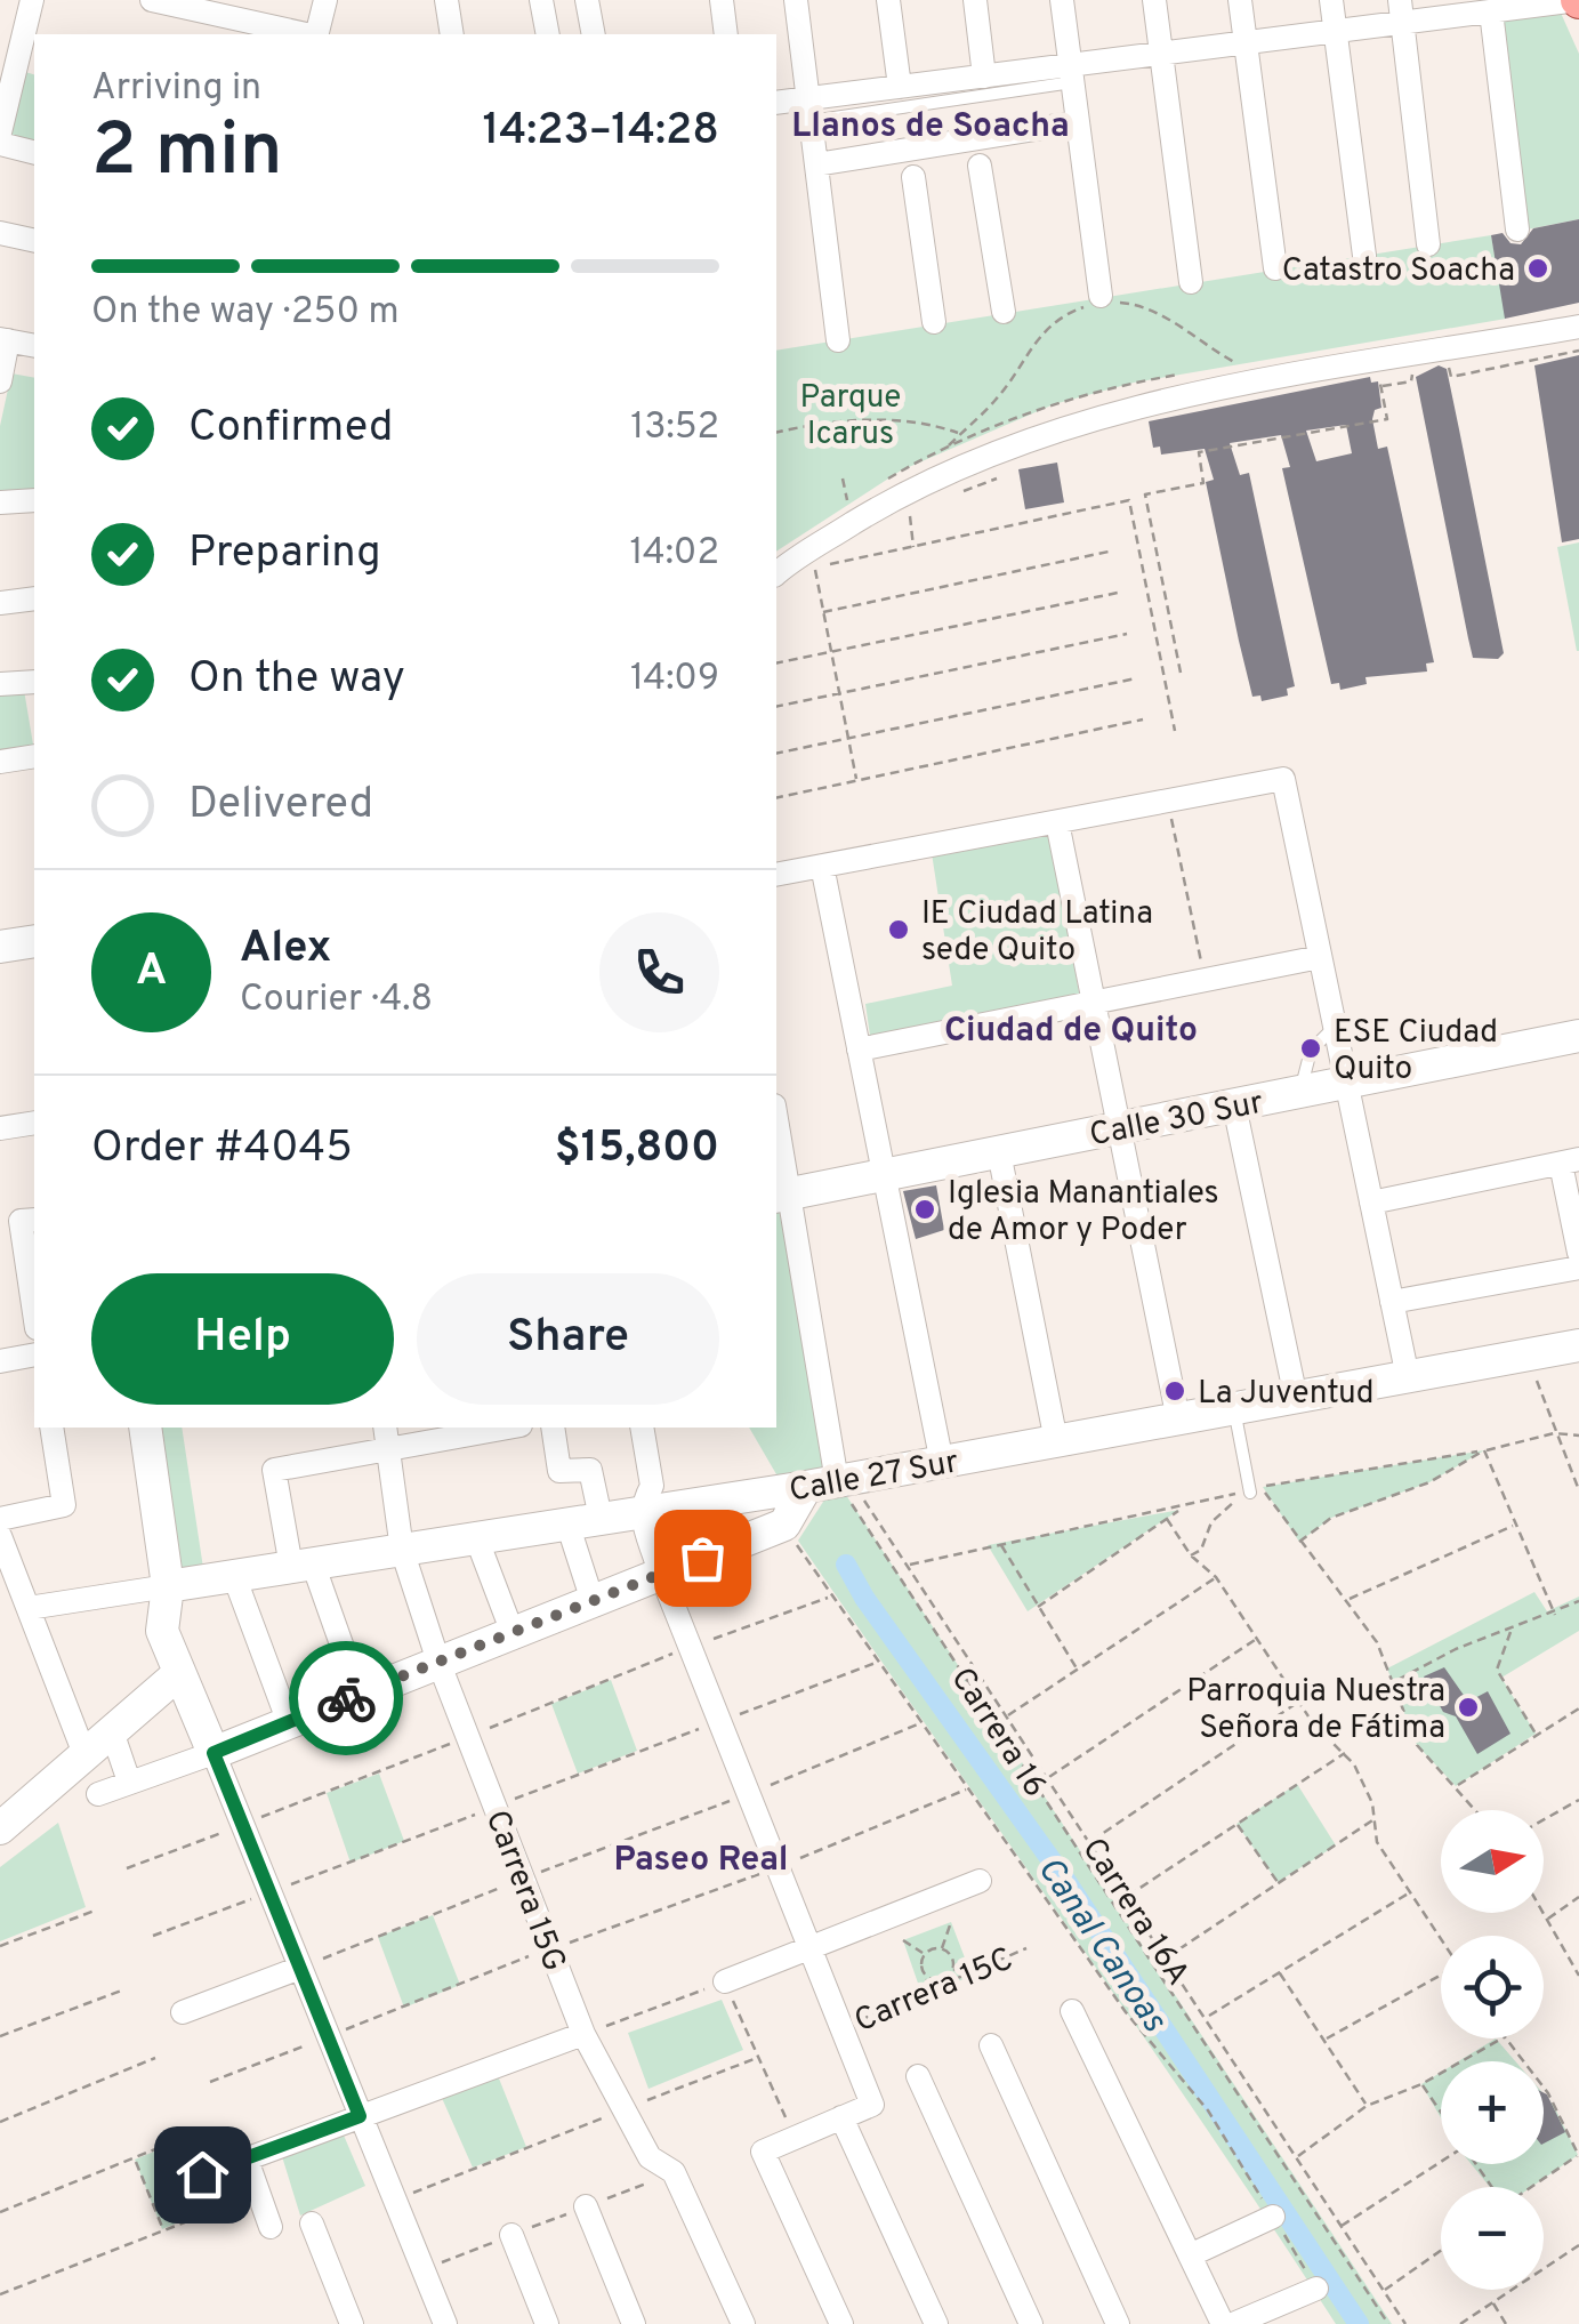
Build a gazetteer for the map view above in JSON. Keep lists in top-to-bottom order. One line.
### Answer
{"streets":{"street":["Calle 30 Sur","Calle 27 Sur","Carrera 15G"],"path":["Carrera 16","Carrera 16A","Carrera 15C"]},"crossings":[["Calle 27 Sur","Carrera 16"],["Calle 27 Sur","Carrera 15G"]],"districts":["Llanos de Soacha","Ciudad de Quito","Paseo Real"],"water":["Canal Canoas"],"parks":["Parque Icarus"],"places":["Catastro Soacha","IE Ciudad Latina sede Quito","ESE Ciudad Quito","Iglesia Manantiales de Amor y Poder","La Juventud","Parroquia Nuestra Señora de Fátima"],"north":"right","page":{"heading":["2 min","Arriving in","14:23–14:28"],"panel":["Alex","Courier · 4.8","Order #4045","$15,800"],"bar":"On the way · 250 m","list":[["Confirmed","13:52"],["Preparing","14:02"],["On the way","14:09"],"Delivered"],"round":"A","buttons":["Help","Share"],"map_buttons":["+","−"]}}
